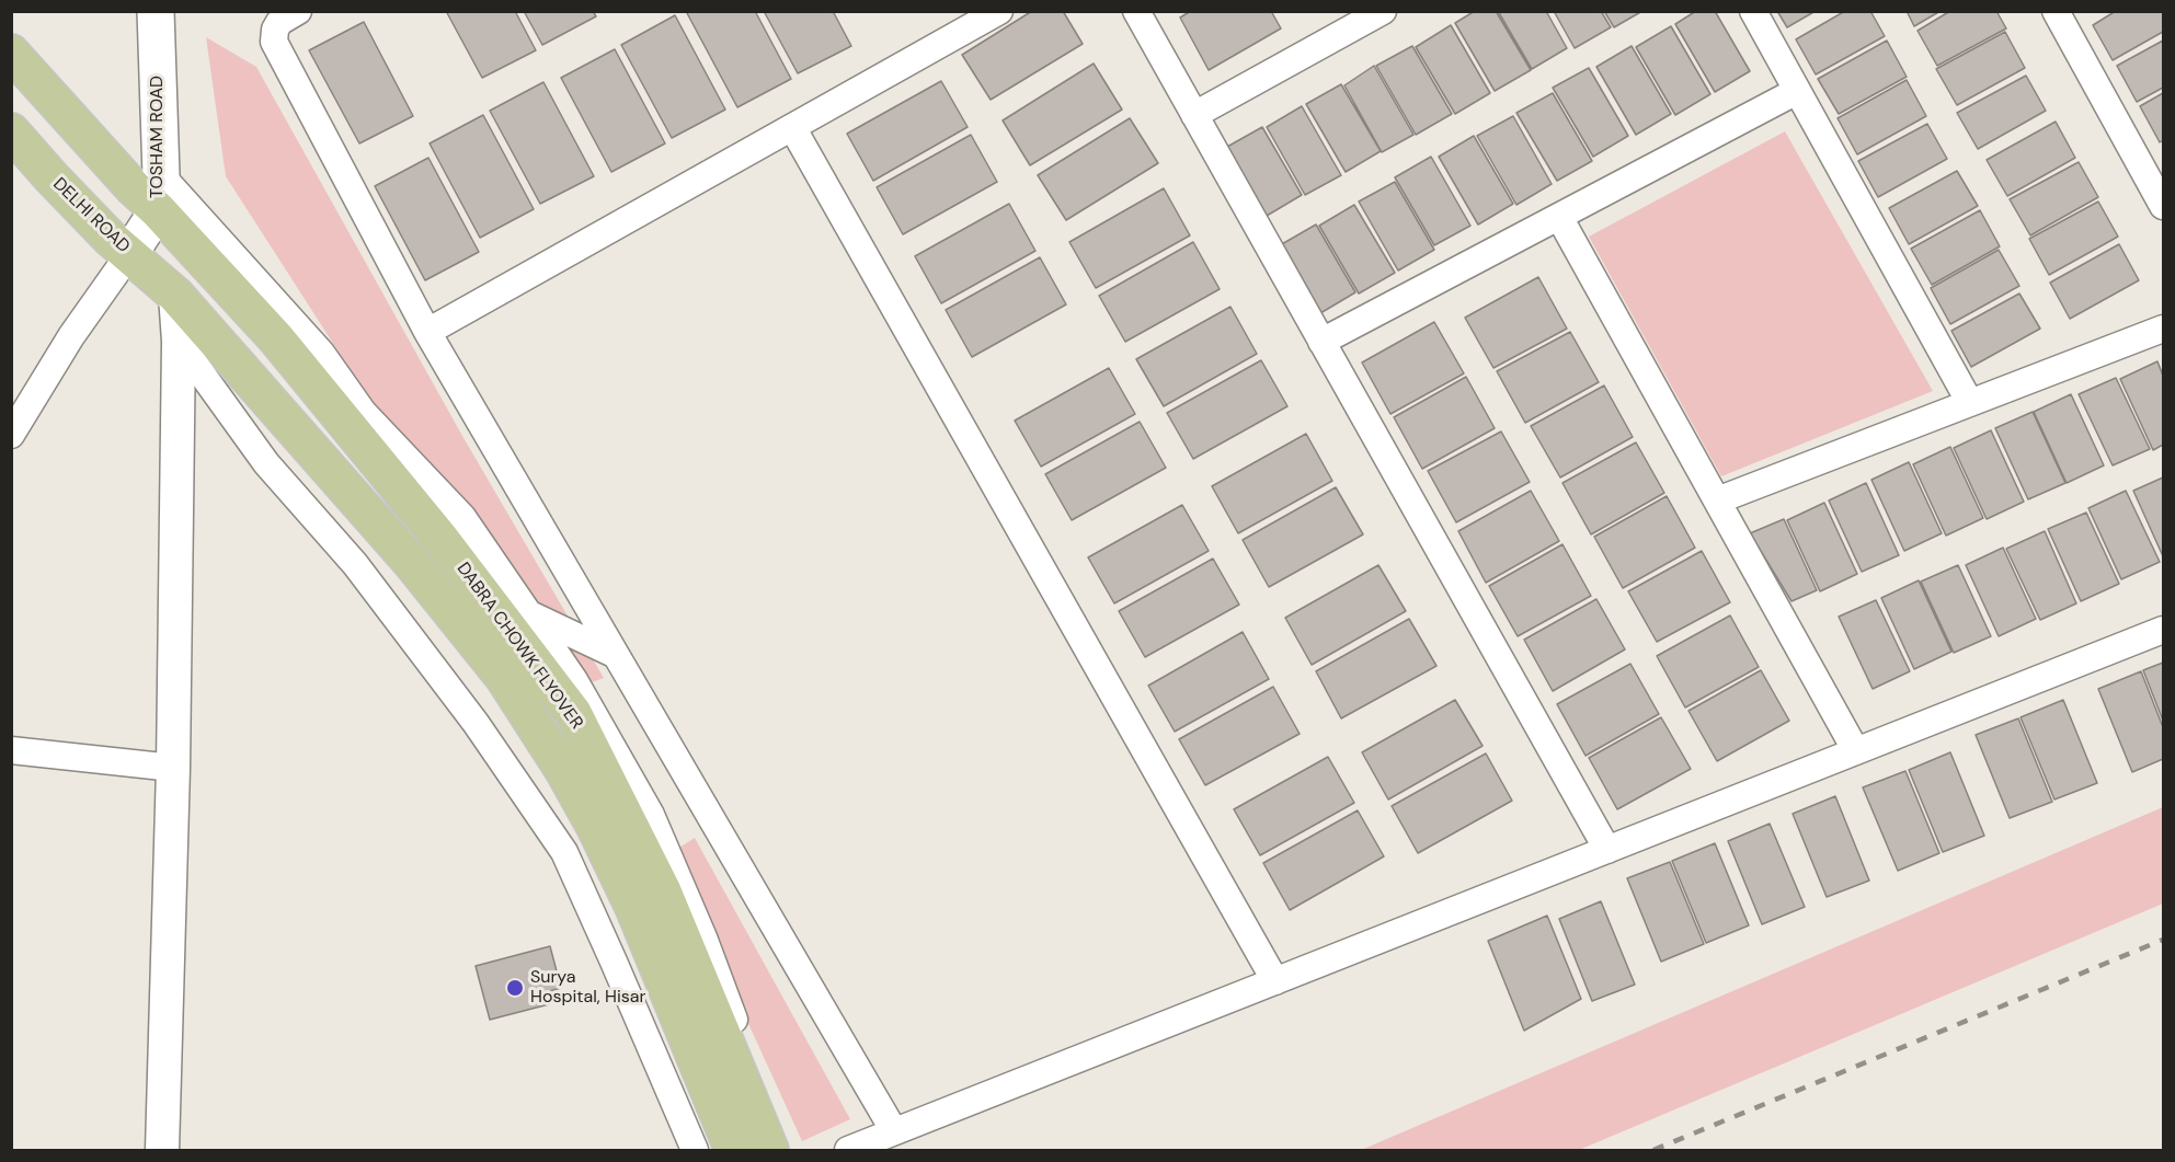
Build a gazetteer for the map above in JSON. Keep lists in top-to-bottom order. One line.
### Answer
{"streets":{"main road":["TOSHAM ROAD","DELHI ROAD","DABRA CHOWK FLYOVER"]},"crossings":[["TOSHAM ROAD","DELHI ROAD"],["TOSHAM ROAD","DABRA CHOWK FLYOVER"],["DELHI ROAD","DABRA CHOWK FLYOVER"]],"places":["Surya Hospital, Hisar"]}
